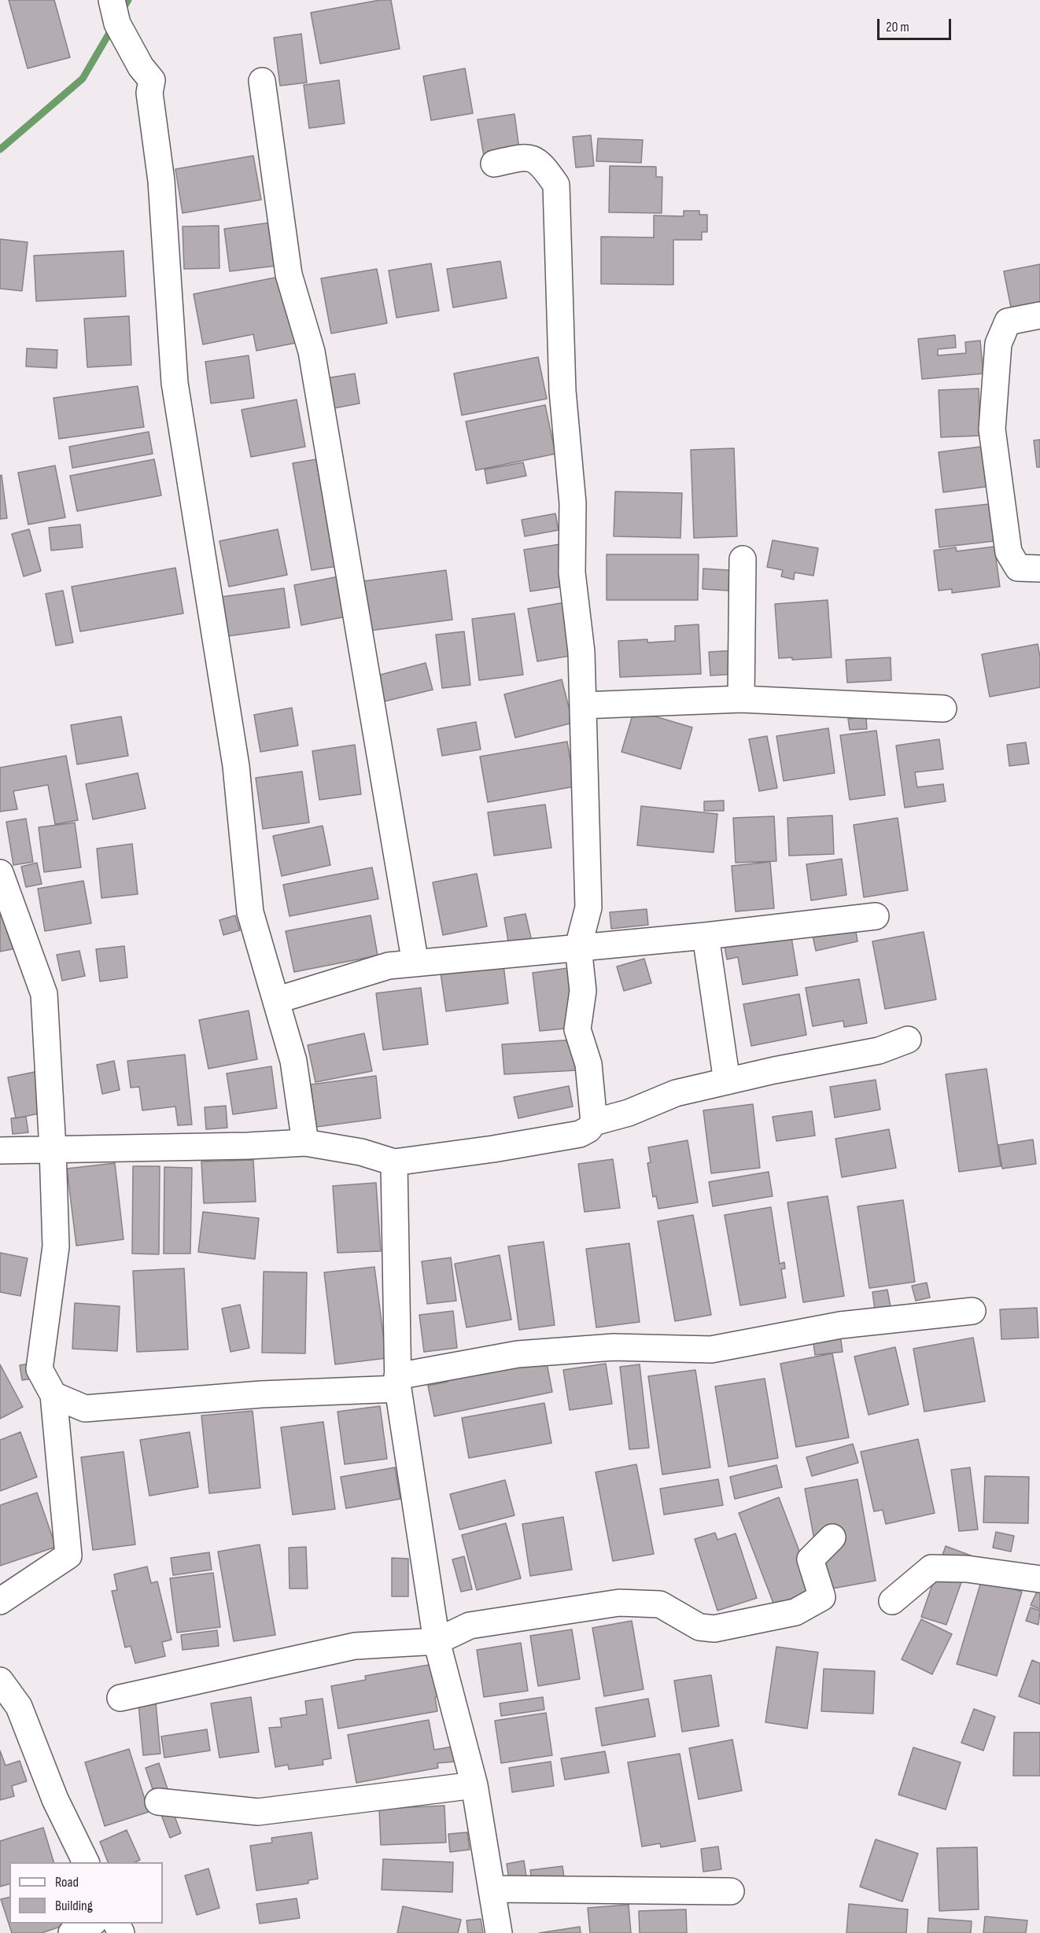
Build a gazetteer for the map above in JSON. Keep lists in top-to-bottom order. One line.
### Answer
{"legend":["Road","Building"],"scale_bar":"20 m"}
